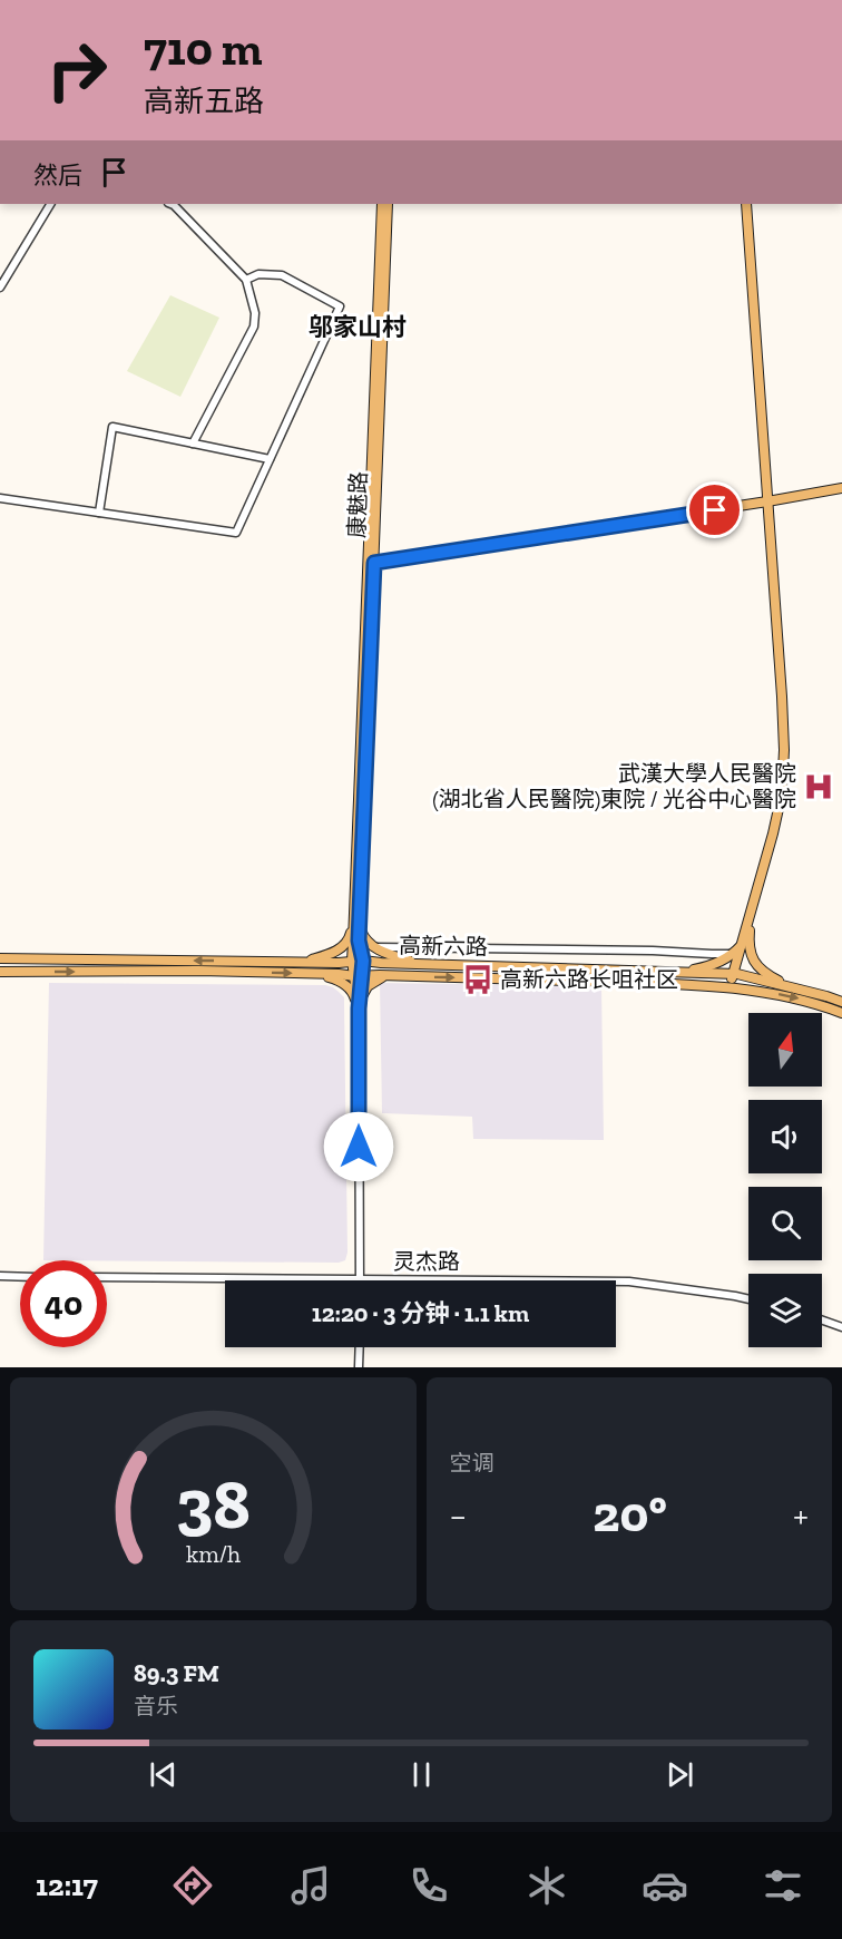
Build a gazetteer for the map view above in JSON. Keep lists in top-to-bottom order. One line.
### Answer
{"streets":{"main road":["康魅路","高新六路"],"street":["灵杰路"]},"crossings":[["康魅路","高新六路"],["康魅路","灵杰路"]],"districts":["邬家山村"],"places":{"hospital":["武漢大學人民醫院 (湖北省人民醫院)東院 / 光谷中心醫院"],"bus stop":["高新六路长咀社区"]},"north":"top","page":{"turn":["710 m","高新五路"],"then":"然后","limit":"40","trip":"12:20 · 3 分钟 · 1.1 km","tile":"空调","heat":["−","20°","+"],"song":["89.3 FM","音乐"],"tabs":"12:17","gauge":["38","km/h"]}}
